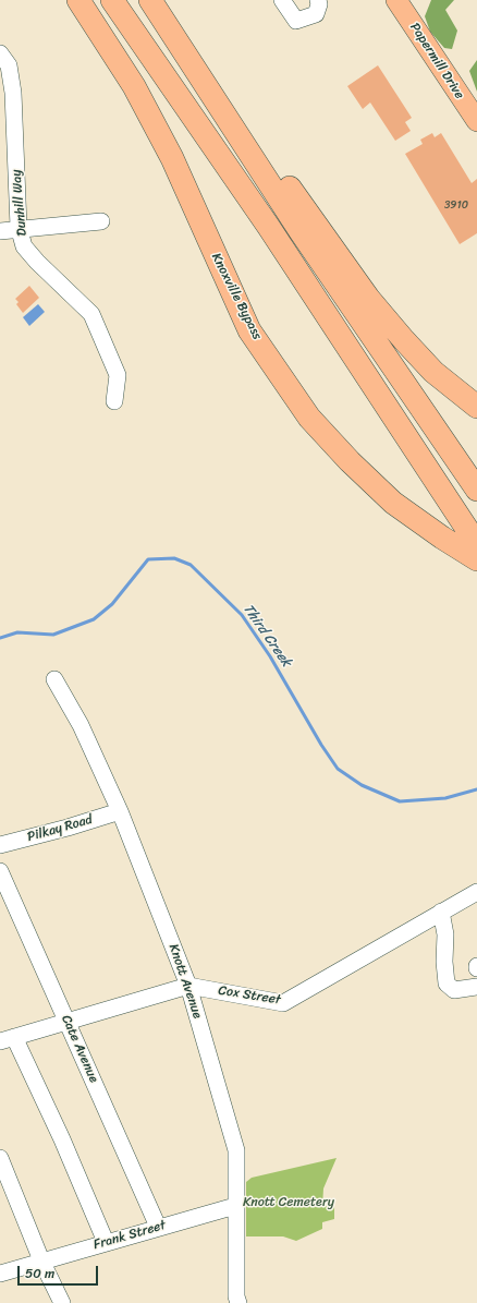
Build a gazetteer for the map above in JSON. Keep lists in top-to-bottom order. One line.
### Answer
{"streets":{"highway":["Knoxville Bypass"],"main road":["Papermill Drive"],"street":["Dunhill Way","Pilkay Road","Knott Avenue","Cox Street","Cate Avenue","Frank Street"]},"crossings":[["Pilkay Road","Knott Avenue"],["Knott Avenue","Cox Street"],["Knott Avenue","Frank Street"],["Cox Street","Cate Avenue"],["Cate Avenue","Frank Street"]],"water":["Third Creek"],"parks":["Knott Cemetery"],"house_numbers":["3910"],"scale_bar":"50 m"}
